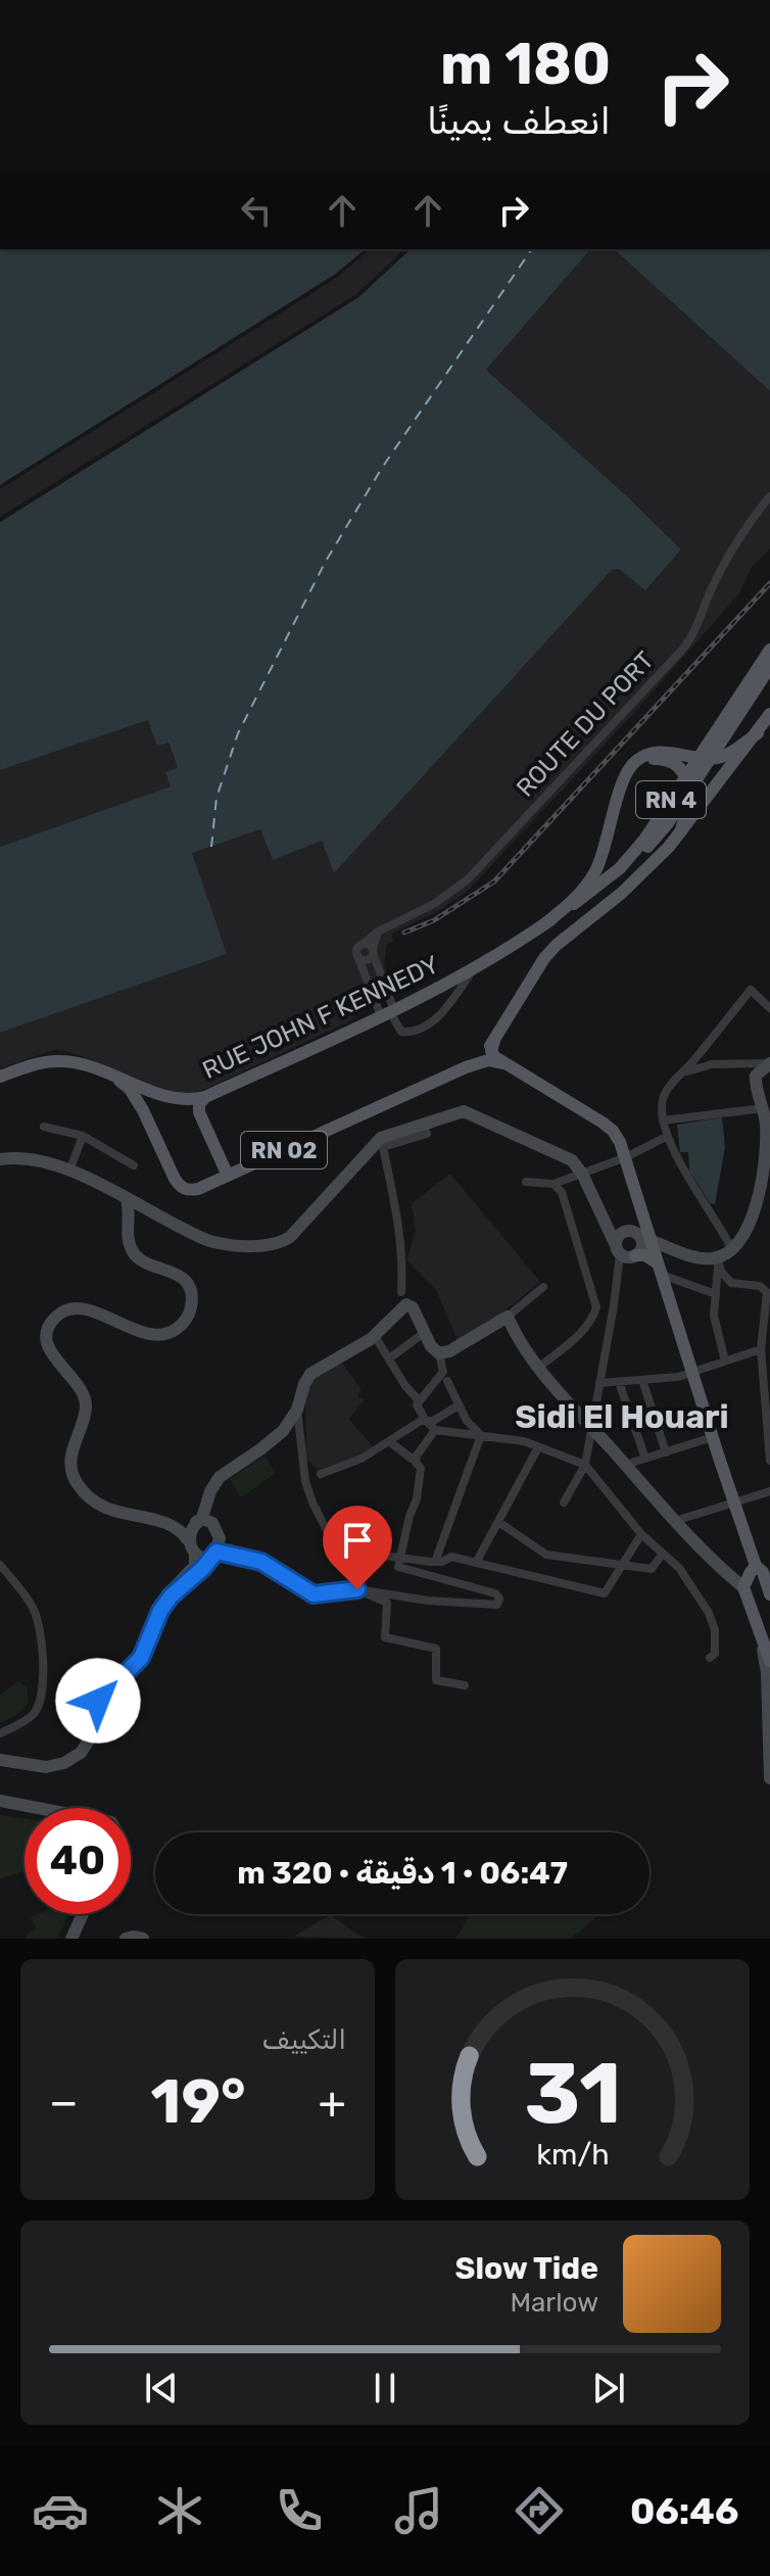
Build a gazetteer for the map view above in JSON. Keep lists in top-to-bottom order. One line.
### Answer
{"streets":{"main road":["RN 4","RUE JOHN F KENNEDY","RN 02"],"street":["ROUTE DU PORT"]},"crossings":[["RN 4","RN 02"],["RUE JOHN F KENNEDY","RN 02"]],"districts":["Sidi El Houari"],"page":{"turn":["180 m","انعطف يمينًا"],"limit":"40","trip":"06:47 · 1 دقيقة · 320 m","tile":"التكييف","heat":["−","19°","+"],"song":["Slow Tide","Marlow"],"tabs":"06:46","gauge":["31","km/h"]}}
